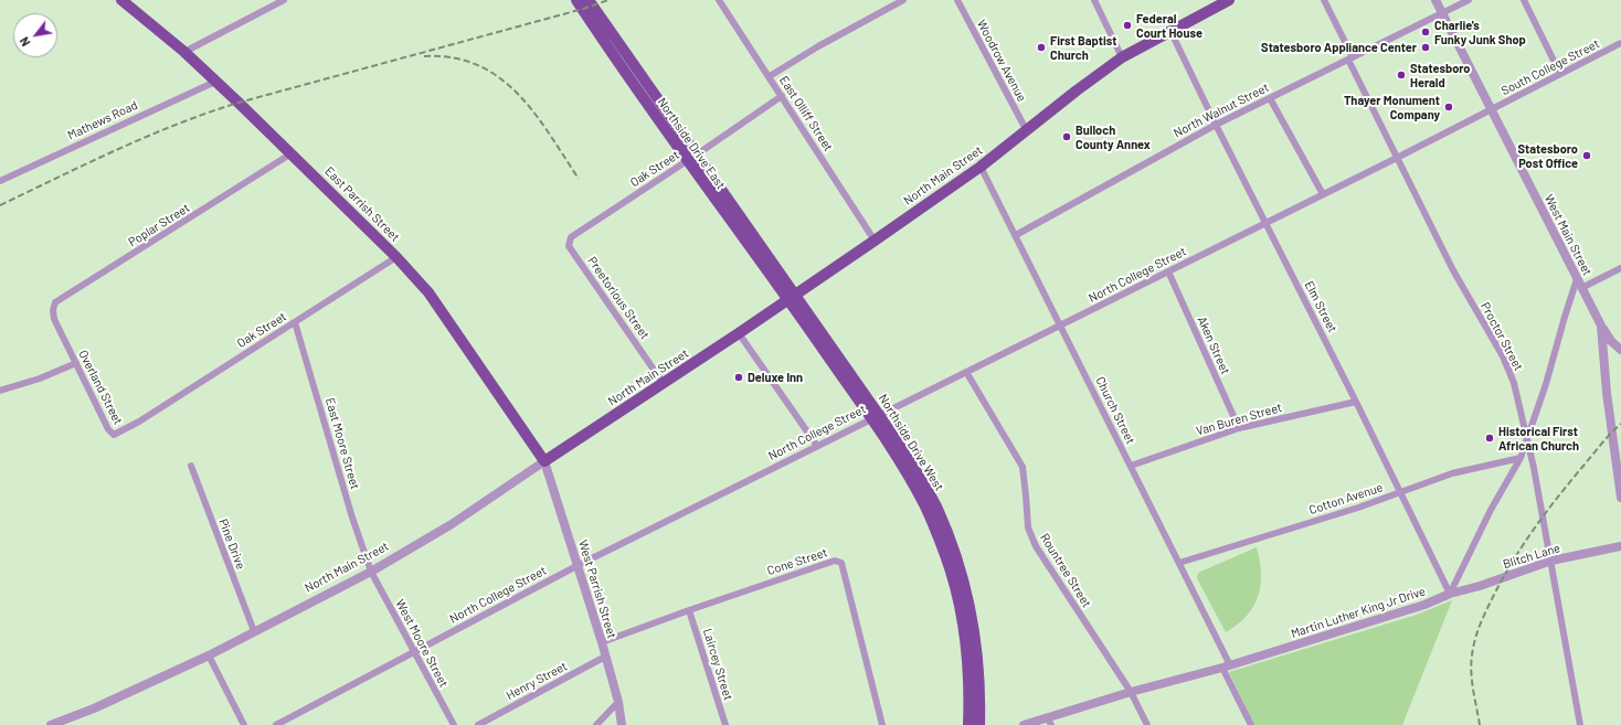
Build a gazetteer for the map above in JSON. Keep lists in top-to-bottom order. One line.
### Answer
{"streets":{"main road":["Northside Drive East","North Main Street","East Parrish Street","Northside Drive West"],"street":["Woodrow Avenue","South College Street","North Walnut Street","East Olliff Street","Mathews Road","Oak Street","Poplar Street","West Main Street","North College Street","Preetorious Street","Elm Street","Proctor Street","Aken Street","Overland Street","Church Street","Van Buren Street","East Moore Street","Cotton Avenue","Pine Drive","Blitch Lane","Cone Street","Rountree Street","West Parrish Street","Martin Luther King Jr Drive","West Moore Street","Laircey Street","Henry Street"]},"crossings":[["Woodrow Avenue","North Main Street"],["South College Street","West Main Street"],["South College Street","North College Street"],["South College Street","Proctor Street"],["North Walnut Street","West Main Street"],["North Walnut Street","Elm Street"],["North Walnut Street","Proctor Street"],["North Walnut Street","Church Street"],["East Olliff Street","Oak Street"],["East Olliff Street","North Main Street"],["Mathews Road","East Parrish Street"],["Northside Drive East","Oak Street"],["Northside Drive East","North Main Street"],["Northside Drive East","Northside Drive West"],["Oak Street","East Parrish Street"],["Oak Street","Preetorious Street"],["Oak Street","Overland Street"],["Oak Street","East Moore Street"],["North Main Street","East Parrish Street"],["North Main Street","Preetorious Street"],["North Main Street","Elm Street"],["North Main Street","Church Street"],["North Main Street","Northside Drive West"],["North Main Street","East Moore Street"],["North Main Street","Pine Drive"],["North Main Street","West Parrish Street"],["North Main Street","West Moore Street"],["East Parrish Street","Poplar Street"],["East Parrish Street","West Parrish Street"],["Poplar Street","Overland Street"],["North College Street","Elm Street"],["North College Street","Proctor Street"],["North College Street","Aken Street"],["North College Street","Church Street"],["North College Street","Northside Drive West"],["North College Street","Rountree Street"],["North College Street","West Parrish Street"],["North College Street","West Moore Street"],["Elm Street","Van Buren Street"],["Elm Street","Cotton Avenue"],["Elm Street","Blitch Lane"],["Elm Street","Martin Luther King Jr Drive"],["Proctor Street","Blitch Lane"],["Aken Street","Van Buren Street"],["Church Street","Van Buren Street"],["Church Street","Cotton Avenue"],["Church Street","Martin Luther King Jr Drive"],["East Moore Street","West Moore Street"],["Blitch Lane","Martin Luther King Jr Drive"],["Cone Street","West Parrish Street"],["Cone Street","Laircey Street"],["Rountree Street","Martin Luther King Jr Drive"],["West Parrish Street","Henry Street"]],"places":["Federal Court House","Charlie's Funky Junk Shop","First Baptist Church","Statesboro Appliance Center","Statesboro Herald","Thayer Monument Company","Bulloch County Annex","Statesboro Post Office","Deluxe Inn","Historical First African Church"],"north":"bottom left"}
